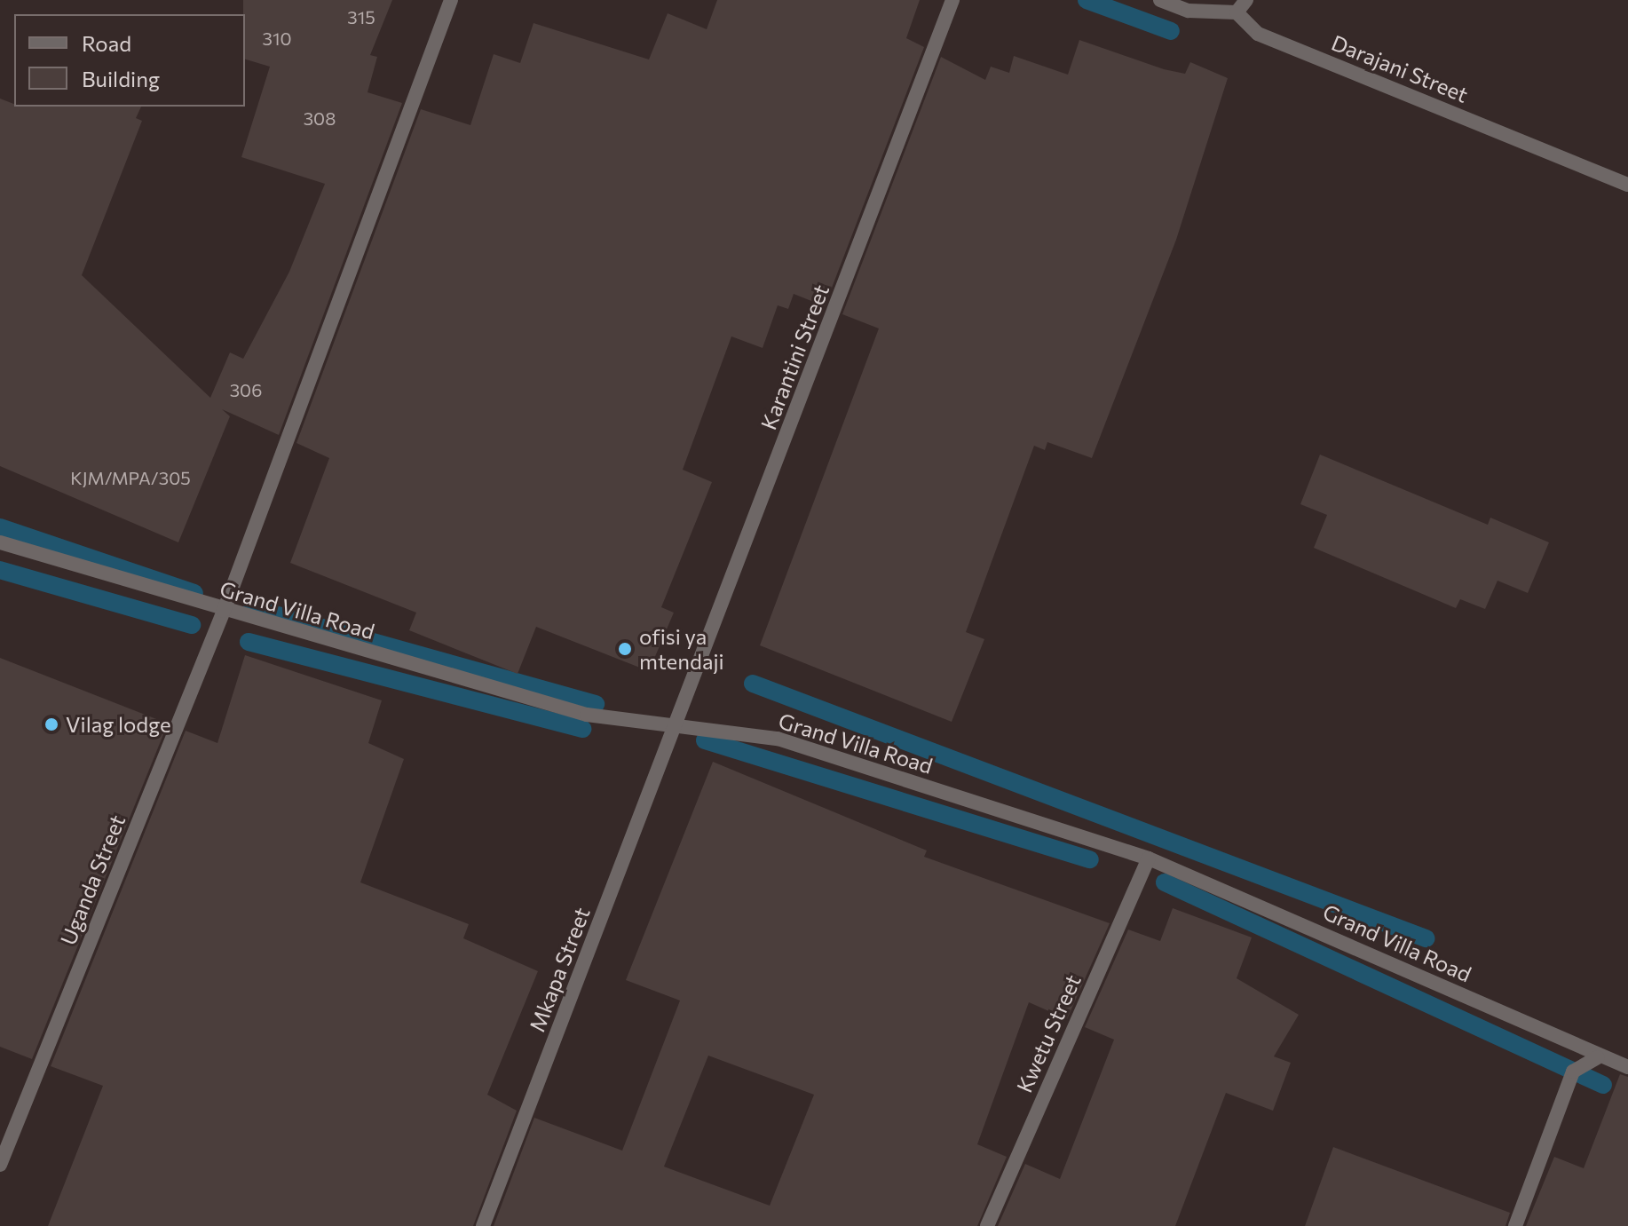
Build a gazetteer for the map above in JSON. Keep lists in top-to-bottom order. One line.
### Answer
{"streets":{"street":["Darajani Street","Karantini Street","Grand Villa Road","Uganda Street","Mkapa Street","Kwetu Street"]},"crossings":[["Karantini Street","Grand Villa Road"],["Karantini Street","Mkapa Street"],["Grand Villa Road","Uganda Street"],["Grand Villa Road","Mkapa Street"],["Grand Villa Road","Kwetu Street"]],"places":["ofisi ya mtendaji","Vilag lodge"],"house_numbers":["315","310","308","306","KJM/MPA/305"],"legend":["Road","Building"]}
